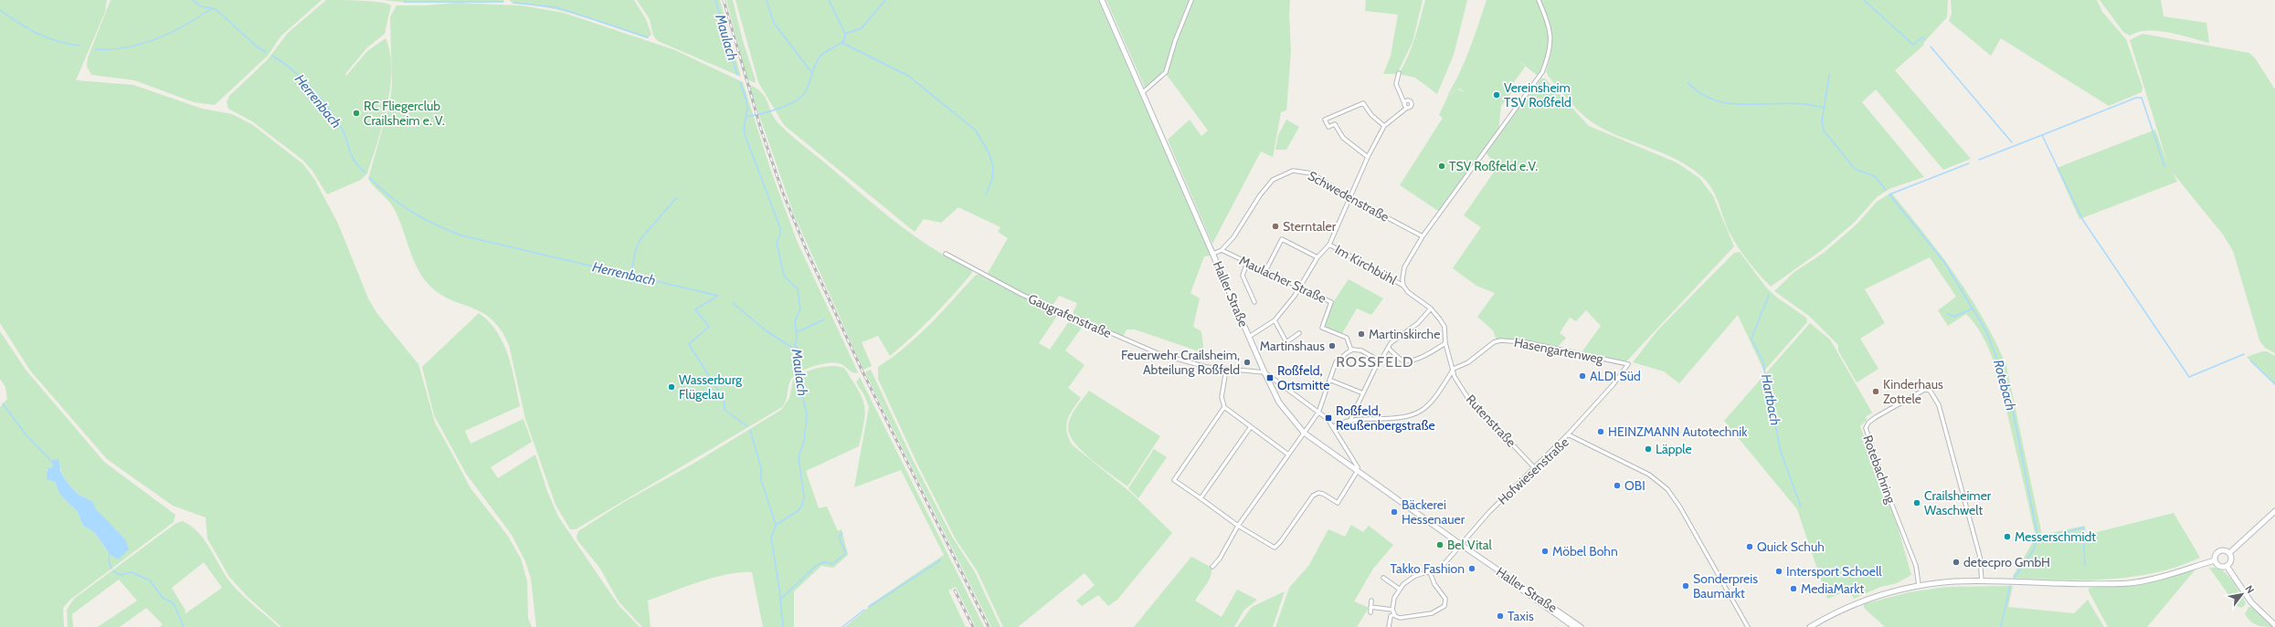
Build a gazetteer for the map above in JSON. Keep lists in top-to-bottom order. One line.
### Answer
{"streets":{"main road":["Haller Straße"],"street":["Schwedenstraße","Im Kirchbühl","Maulacher Straße","Gaugrafenstraße","Hasengartenweg","Rutenstraße","Rotebachring","Hofwiesenstraße"]},"crossings":[["Schwedenstraße","Maulacher Straße"],["Im Kirchbühl","Rutenstraße"],["Haller Straße","Gaugrafenstraße"],["Haller Straße","Hofwiesenstraße"],["Hasengartenweg","Rutenstraße"],["Hasengartenweg","Hofwiesenstraße"],["Rutenstraße","Hofwiesenstraße"]],"districts":["ROSSFELD"],"water":["Maulach","Herrenbach","Rotebach","Hartbach"],"places":{"other":["Vereinsheim TSV Roßfeld","RC Fliegerclub Crailsheim e. V.","TSV Roßfeld e.V.","Sterntaler","Martinskirche","Martinshaus","Feuerwehr Crailsheim, Abteilung Roßfeld","ALDI Süd","Wasserburg Flügelau","Kinderhaus Zottele","HEINZMANN Autotechnik","Läpple","OBI","Crailsheimer Waschwelt","Bäckerei Hessenauer","Messerschmidt","Bel Vital","Quick Schuh","Möbel Bohn","detecpro GmbH","Takko Fashion","Intersport Schoell","Sonderpreis Baumarkt","MediaMarkt","Taxis"],"transit":["Roßfeld, Ortsmitte","Roßfeld, Reußenbergstraße"]},"north":"top right"}
